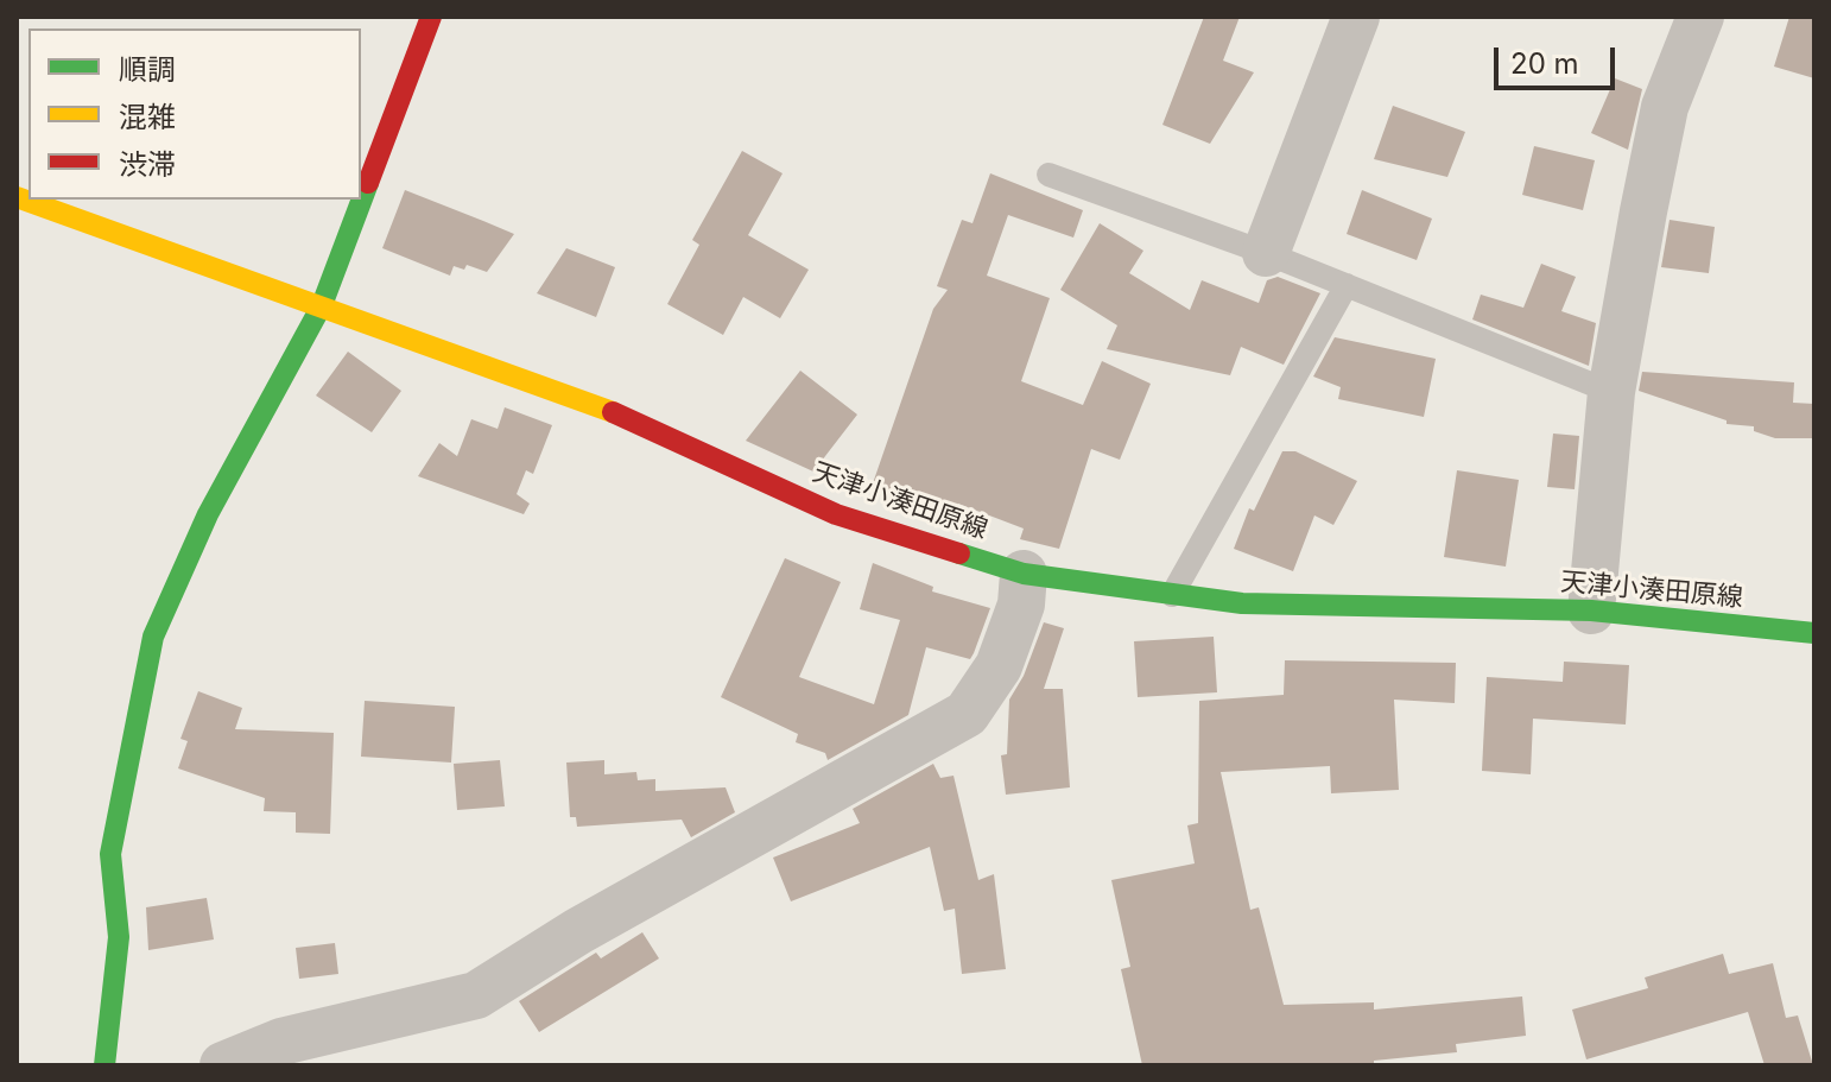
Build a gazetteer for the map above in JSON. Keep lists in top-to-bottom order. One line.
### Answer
{"streets":{"main road":["天津小湊田原線"]},"legend":["順調","混雑","渋滞"],"scale_bar":"20 m"}
